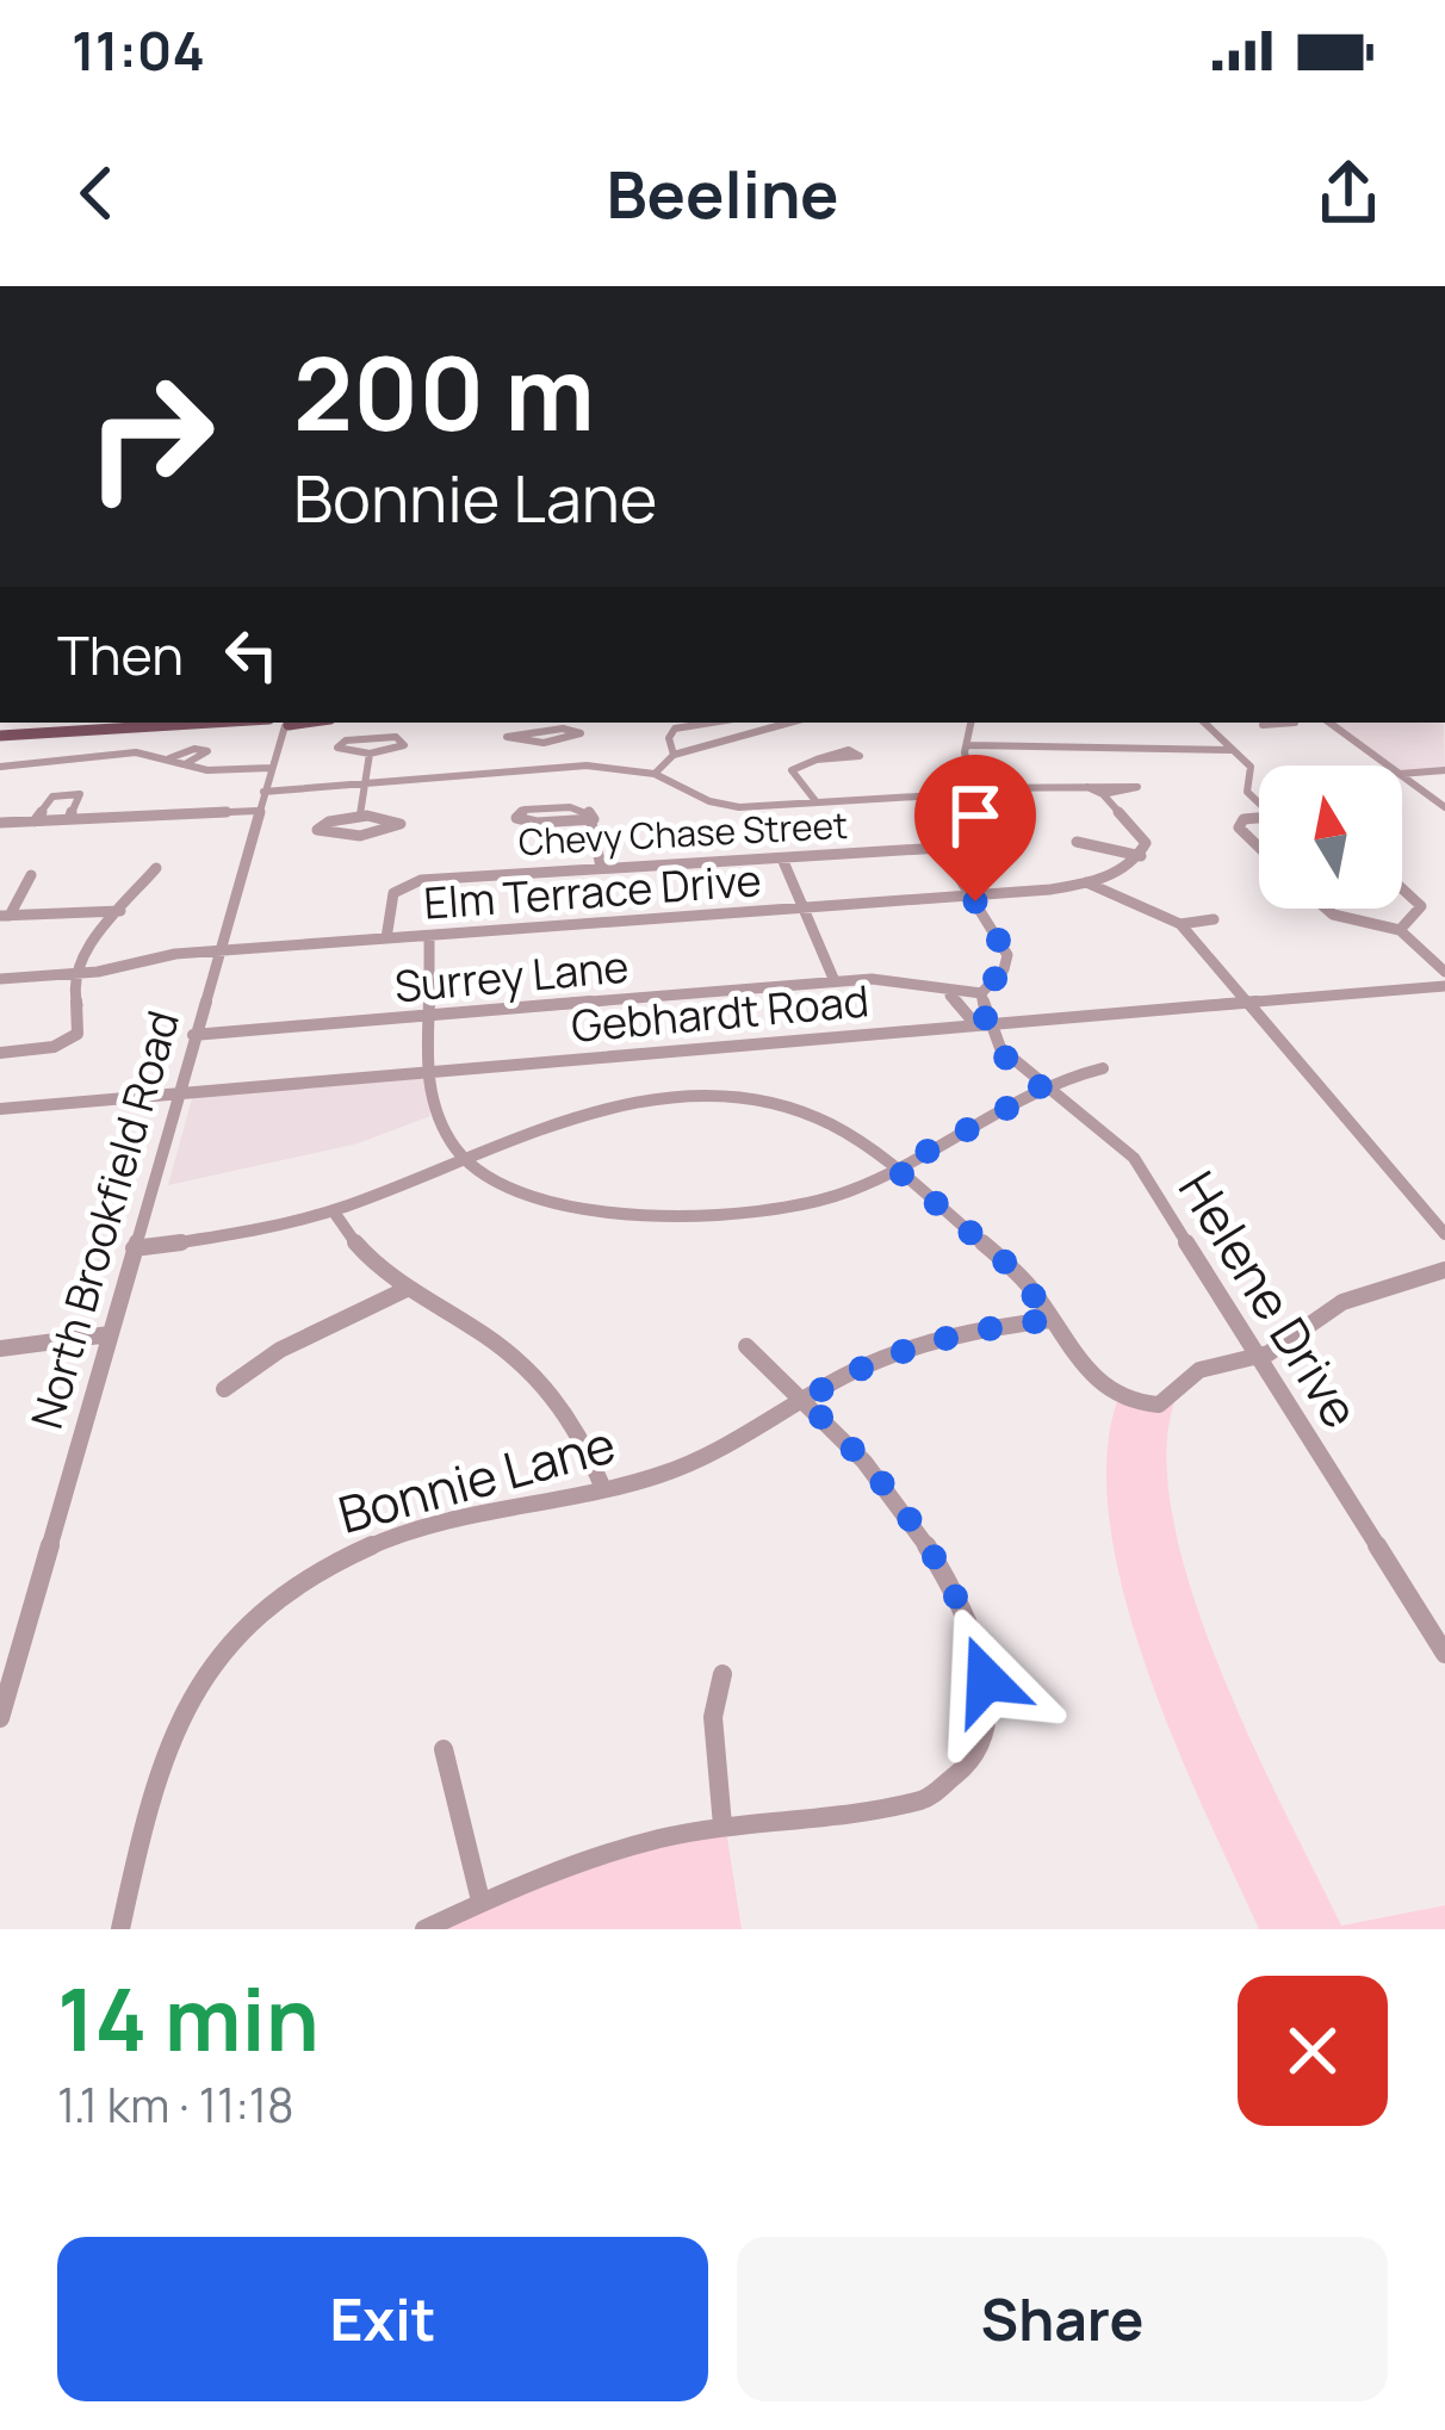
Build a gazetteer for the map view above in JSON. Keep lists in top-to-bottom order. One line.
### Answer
{"streets":{"street":["Chevy Chase Street","Elm Terrace Drive","Surrey Lane","Gebhardt Road","North Brookfield Road","Helene Drive","Bonnie Lane"]},"crossings":[["Chevy Chase Street","Elm Terrace Drive"],["Elm Terrace Drive","North Brookfield Road"],["Surrey Lane","North Brookfield Road"],["Surrey Lane","Helene Drive"],["Gebhardt Road","North Brookfield Road"],["Gebhardt Road","Helene Drive"]],"north":"top","page":{"status":"11:04","header":"Beeline","turn":["200 m","Bonnie Lane"],"then":"Then","heading":["14 min","1.1 km · 11:18"],"buttons":["Exit","Share"]}}
